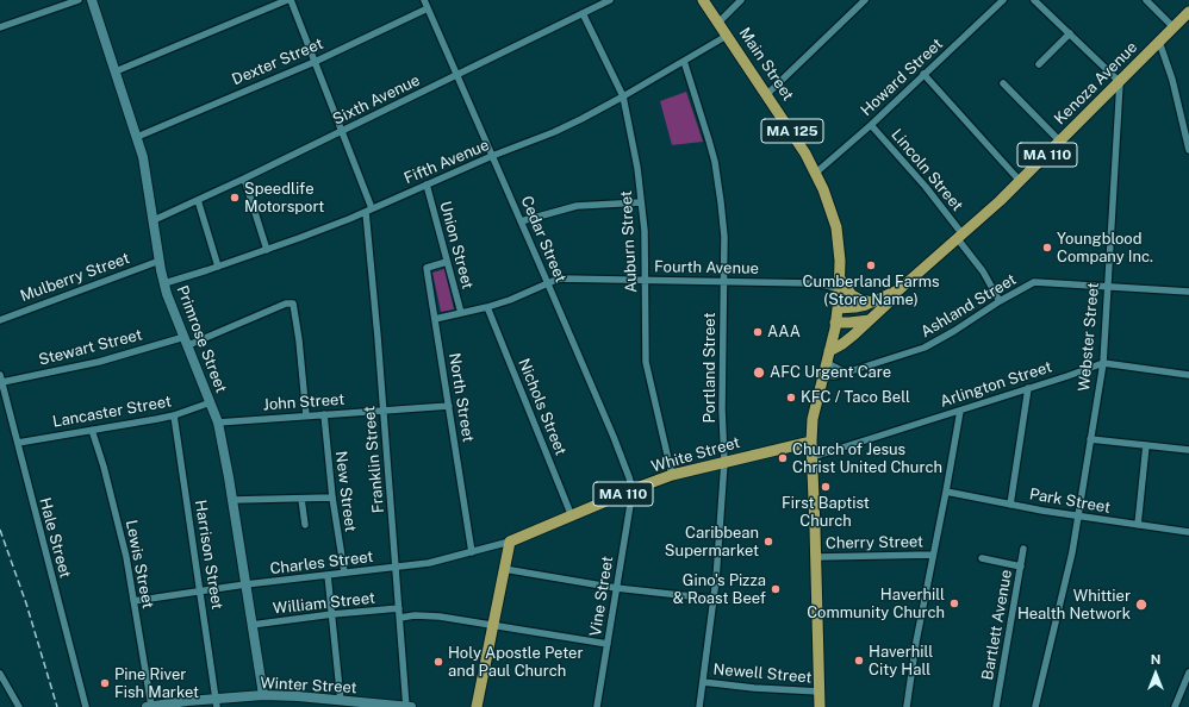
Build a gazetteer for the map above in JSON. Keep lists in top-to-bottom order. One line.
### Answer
{"streets":{"main road":["Main Street","Kenoza Avenue","MA 125","MA 110","Primrose Street","White Street","Winter Street"],"street":["Dexter Street","Howard Street","Sixth Avenue","Fifth Avenue","Lincoln Street","Cedar Street","Auburn Street","Union Street","Fourth Avenue","Mulberry Street","Ashland Street","Webster Street","Stewart Street","Portland Street","Arlington Street","North Street","John Street","Nichols Street","Lancaster Street","Franklin Street","New Street","Park Street","Hale Street","Cherry Street","Harrison Street","Charles Street","Lewis Street","Vine Street","William Street","Bartlett Avenue","Newell Street"]},"crossings":[["Dexter Street","Cedar Street"],["Dexter Street","Primrose Street"],["Dexter Street","Franklin Street"],["Main Street","Howard Street"],["Main Street","Kenoza Avenue"],["Main Street","Fifth Avenue"],["Main Street","Fourth Avenue"],["Main Street","Ashland Street"],["Main Street","Arlington Street"],["Main Street","White Street"],["Main Street","Cherry Street"],["Main Street","Newell Street"],["Howard Street","Lincoln Street"],["Kenoza Avenue","Lincoln Street"],["Kenoza Avenue","Webster Street"],["Sixth Avenue","Cedar Street"],["Sixth Avenue","Auburn Street"],["Sixth Avenue","Primrose Street"],["Sixth Avenue","Franklin Street"],["Fifth Avenue","Cedar Street"],["Fifth Avenue","Auburn Street"],["Fifth Avenue","Union Street"],["Fifth Avenue","Primrose Street"],["Fifth Avenue","Portland Street"],["Fifth Avenue","Franklin Street"],["Lincoln Street","Ashland Street"],["Cedar Street","Fourth Avenue"],["Cedar Street","White Street"],["Cedar Street","Vine Street"],["Auburn Street","Fourth Avenue"],["Auburn Street","White Street"],["Union Street","Fourth Avenue"],["Union Street","North Street"],["Fourth Avenue","Portland Street"],["Fourth Avenue","North Street"],["Fourth Avenue","Nichols Street"],["Mulberry Street","Primrose Street"],["Ashland Street","Webster Street"],["Webster Street","Arlington Street"],["Webster Street","Park Street"],["Primrose Street","Stewart Street"],["Primrose Street","John Street"],["Primrose Street","Lancaster Street"],["Primrose Street","Charles Street"],["Primrose Street","William Street"],["Primrose Street","Winter Street"],["Stewart Street","John Street"],["Stewart Street","Hale Street"],["Portland Street","White Street"],["Portland Street","Newell Street"],["North Street","John Street"],["North Street","Charles Street"],["John Street","Franklin Street"],["John Street","New Street"],["Nichols Street","White Street"],["Lancaster Street","Hale Street"],["Lancaster Street","Harrison Street"],["Lancaster Street","Lewis Street"],["White Street","Charles Street"],["White Street","Vine Street"],["Franklin Street","Charles Street"],["Franklin Street","William Street"],["Franklin Street","Winter Street"],["New Street","Charles Street"],["Harrison Street","Charles Street"],["Harrison Street","Winter Street"],["Charles Street","Lewis Street"],["Lewis Street","Winter Street"]],"places":["Speedlife Motorsport","Youngblood Company Inc.","Cumberland Farms (Store Name)","AAA","AFC Urgent Care","KFC / Taco Bell","Church of Jesus Christ United Church","First Baptist Church","Caribbean Supermarket","Gino's Pizza & Roast Beef","Haverhill Community Church","Whittier Health Network","Haverhill City Hall","Holy Apostle Peter and Paul Church","Pine River Fish Market"],"north":"top"}
